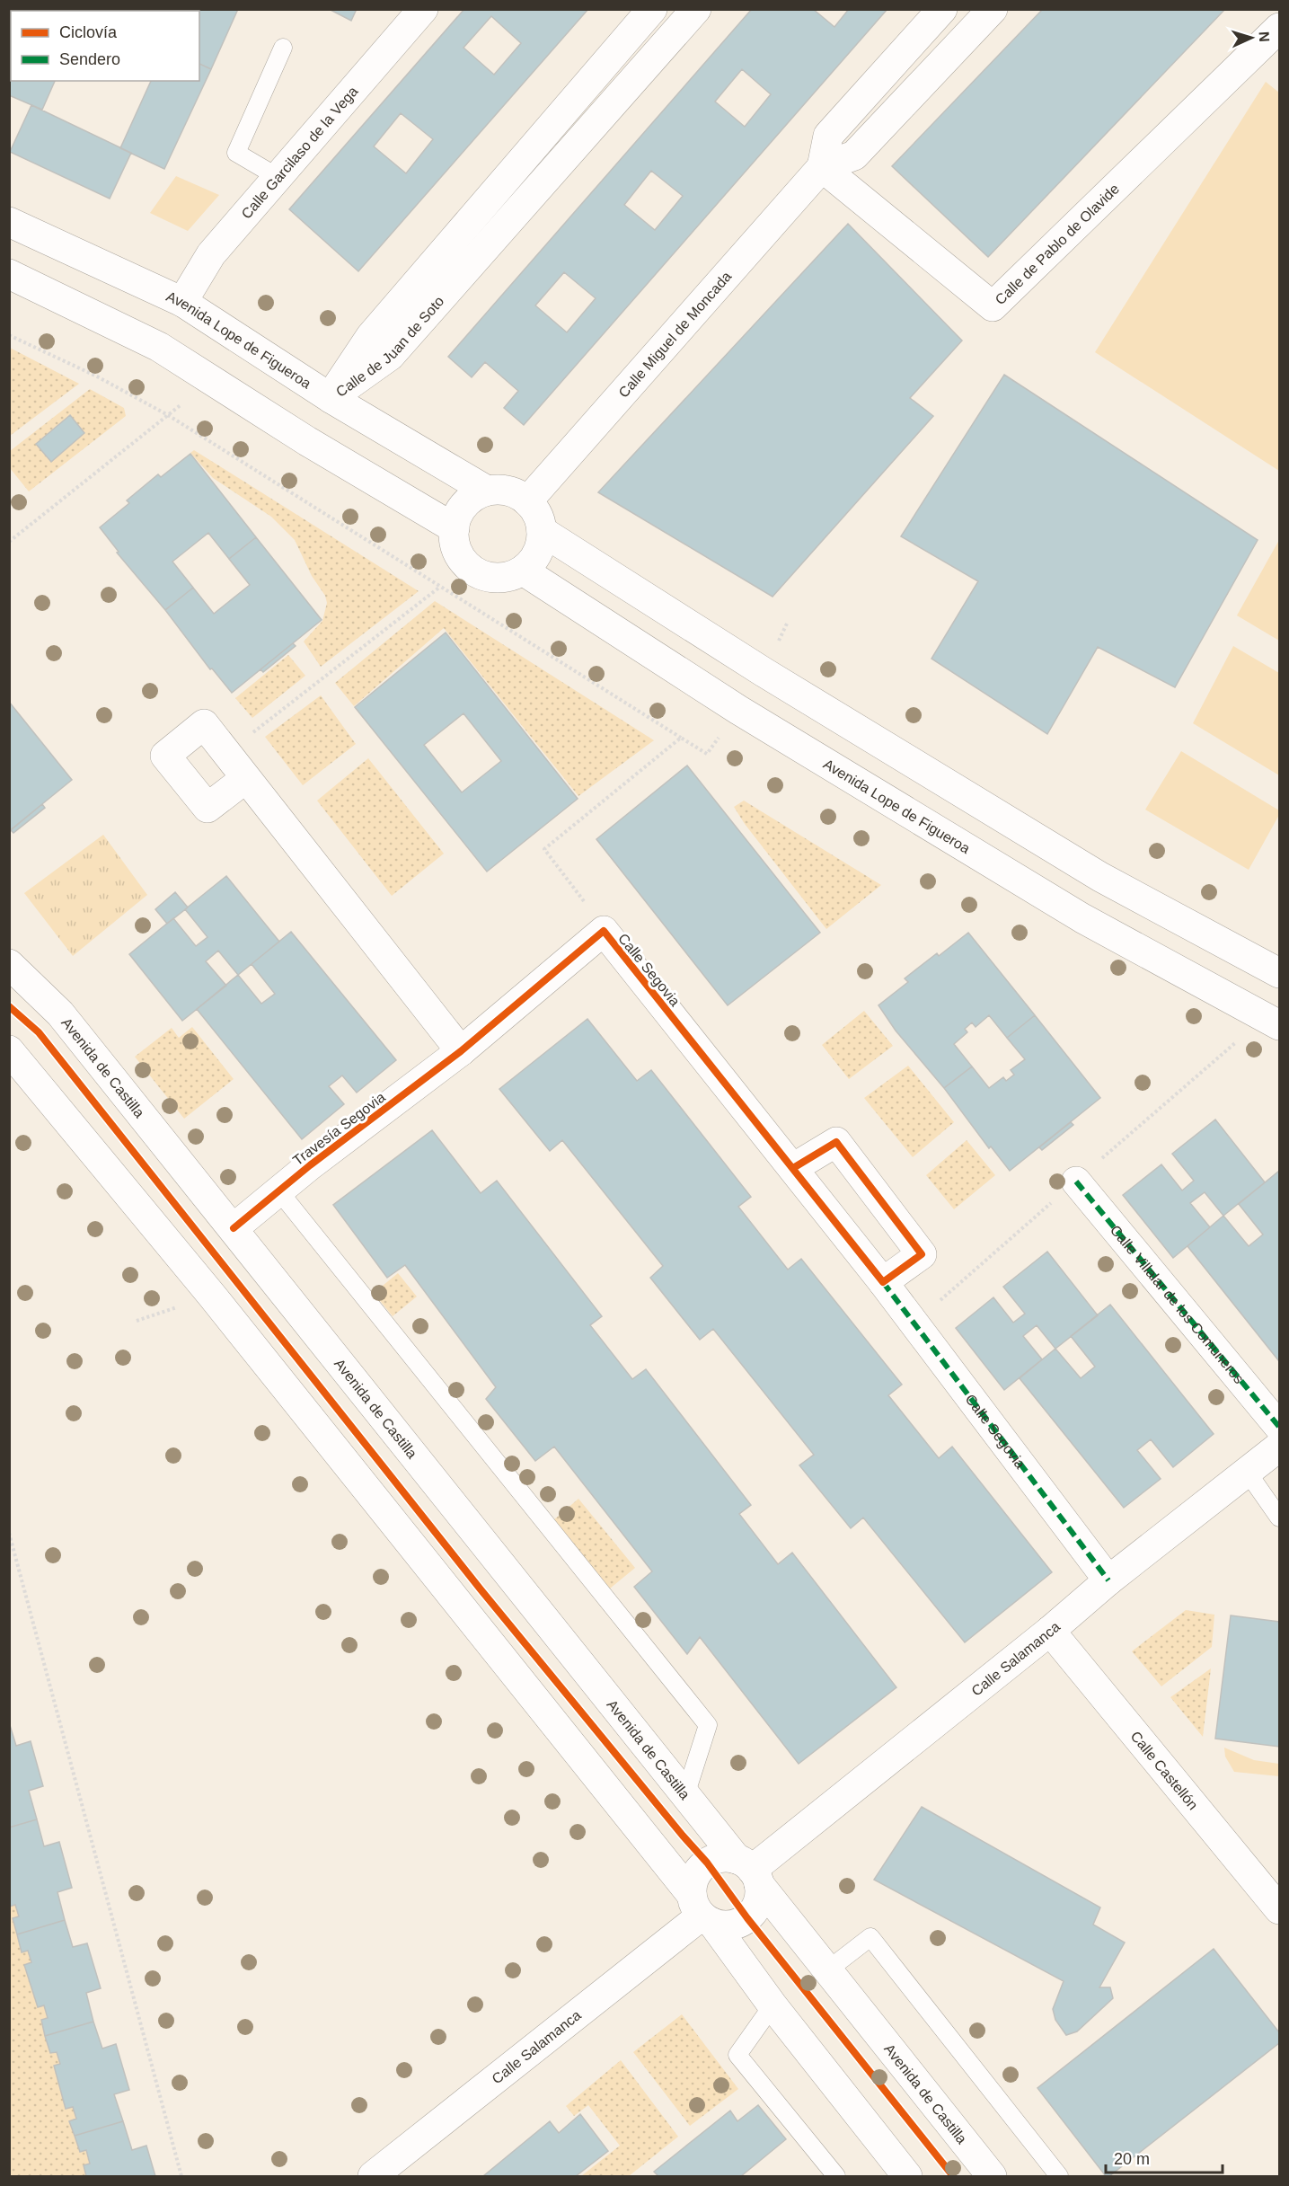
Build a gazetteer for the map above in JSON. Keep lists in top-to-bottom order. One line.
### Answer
{"streets":{"street":["Calle Garcilaso de la Vega","Calle de Pablo de Olavide","Calle Miguel de Moncada","Avenida Lope de Figueroa","Calle de Juan de Soto","Calle Segovia","Avenida de Castilla","Travesía Segovia","Calle Villalar de los Comuneros","Calle Salamanca","Calle Castellón"]},"crossings":[["Calle Garcilaso de la Vega","Avenida Lope de Figueroa"],["Calle de Pablo de Olavide","Calle Miguel de Moncada"],["Calle Miguel de Moncada","Avenida Lope de Figueroa"],["Avenida Lope de Figueroa","Calle de Juan de Soto"],["Calle Segovia","Travesía Segovia"],["Calle Segovia","Calle Salamanca"],["Avenida de Castilla","Travesía Segovia"],["Avenida de Castilla","Calle Salamanca"],["Calle Salamanca","Calle Castellón"]],"legend":["Ciclovía","Sendero"],"scale_bar":"20 m","north":"right"}
